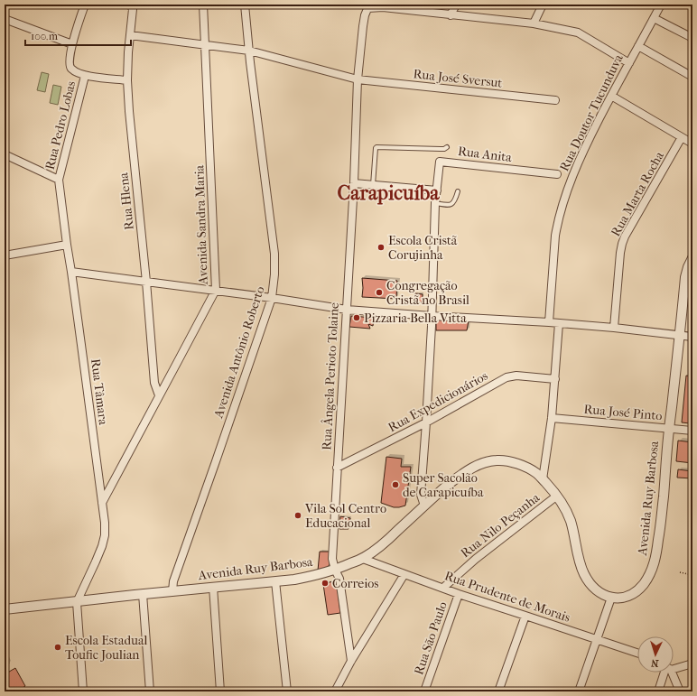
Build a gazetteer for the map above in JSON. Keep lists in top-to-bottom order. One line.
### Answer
{"streets":{"street":["Rua José Sversut","Rua Doutor Tucunduva","Rua Pedro Lobas","Rua Anita","Rua Marta Rocha","Rua Hlena","Avenida Sandra Maria","Avenida Antônio Roberto","Rua Ângela Perioto Tolaine","Rua Tâmara","Rua Expedicionários","Rua José Pinto","Avenida Ruy Barbosa","Rua Nilo Peçanha","Rua Prudente de Morais","Rua São Paulo"]},"crossings":[["Rua José Sversut","Rua Hlena"],["Rua José Sversut","Avenida Sandra Maria"],["Rua José Sversut","Avenida Antônio Roberto"],["Rua José Sversut","Rua Ângela Perioto Tolaine"],["Rua Pedro Lobas","Rua Tâmara"],["Rua Hlena","Avenida Sandra Maria"],["Avenida Sandra Maria","Rua Tâmara"],["Avenida Antônio Roberto","Avenida Ruy Barbosa"],["Rua Ângela Perioto Tolaine","Rua Expedicionários"],["Rua Ângela Perioto Tolaine","Avenida Ruy Barbosa"],["Rua Tâmara","Avenida Ruy Barbosa"],["Rua José Pinto","Avenida Ruy Barbosa"],["Avenida Ruy Barbosa","Rua Nilo Peçanha"],["Avenida Ruy Barbosa","Rua Prudente de Morais"],["Rua Nilo Peçanha","Rua Prudente de Morais"],["Rua Prudente de Morais","Rua São Paulo"]],"districts":["Carapicuíba"],"places":["Escola Cristã Corujinha","Congregação Cristã no Brasil","Pizzaria Bella Vitta","Super Sacolão de Carapicuíba","Vila Sol Centro Educacional","Correios","Escola Estadual Toufic Joulian"],"scale_bar":"100 m","north":"bottom"}
